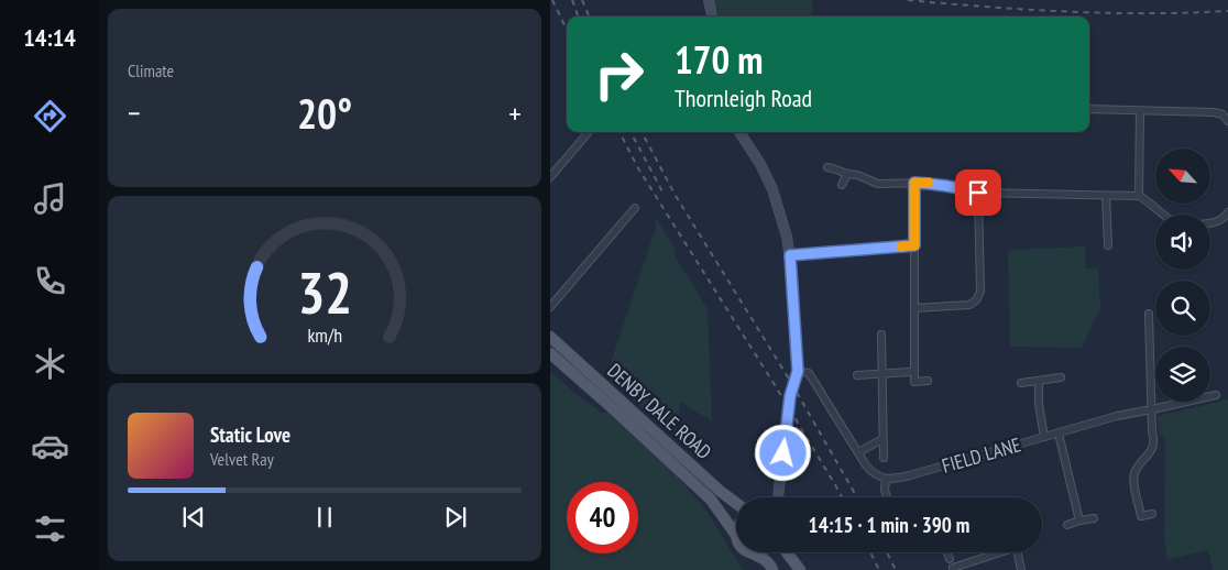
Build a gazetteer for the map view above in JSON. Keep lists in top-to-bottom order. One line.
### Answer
{"streets":{"main road":["DENBY DALE ROAD"],"street":["FIELD LANE"]},"north":"top left","page":{"tabs":"14:14","tile":"Climate","turn":["170 m","Thornleigh Road"],"heat":["−","20°","+"],"song":["Static Love","Velvet Ray"],"limit":"40","trip":"14:15 · 1 min · 390 m","gauge":["32","km/h"]}}
